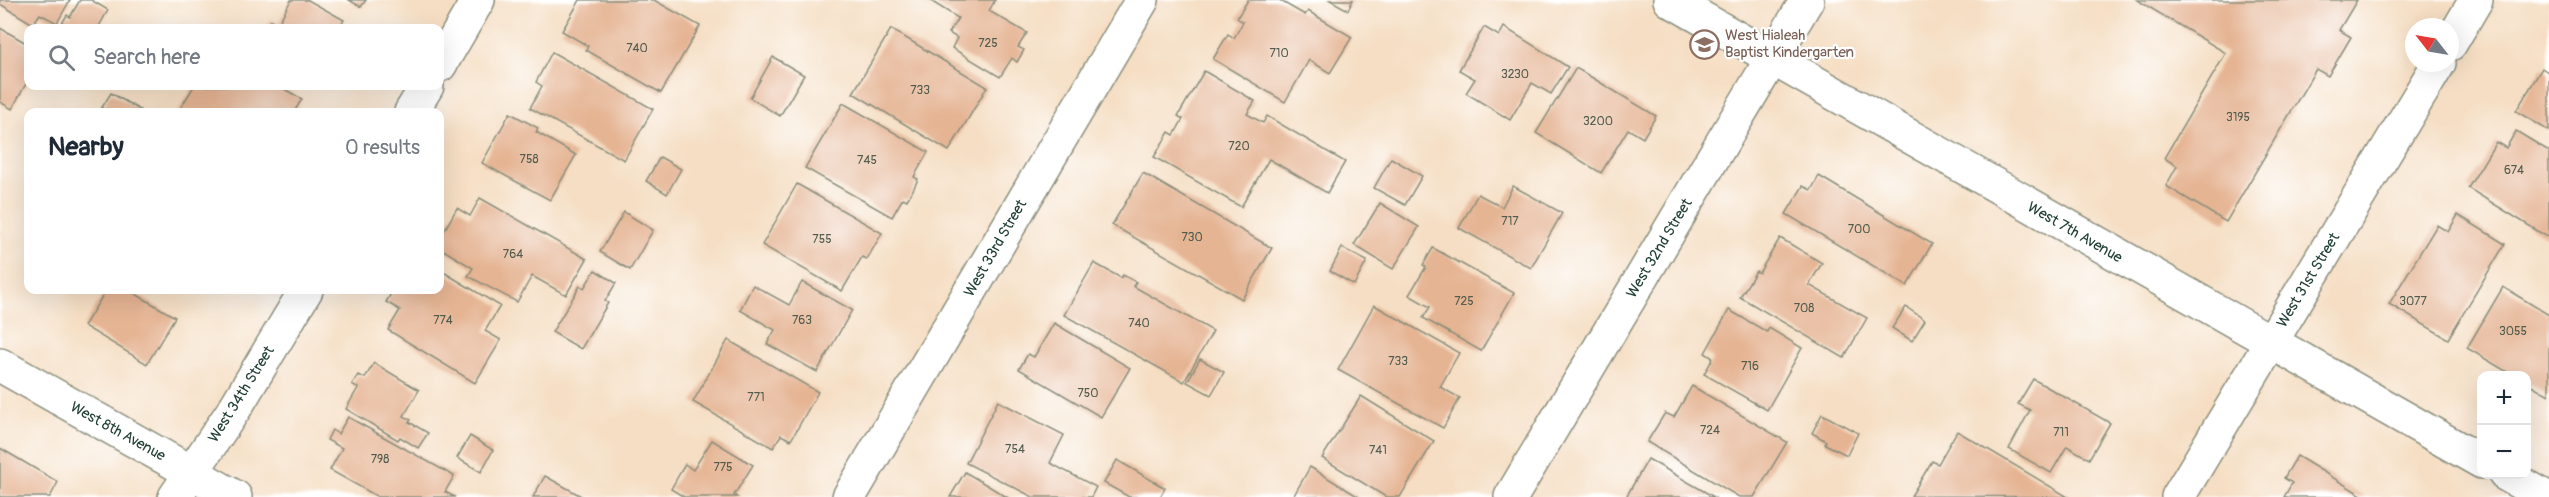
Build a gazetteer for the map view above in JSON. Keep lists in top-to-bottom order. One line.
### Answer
{"streets":{"street":["West 7th Avenue","West 33rd Street","West 32nd Street","West 31st Street","West 34th Street","West 8th Avenue"]},"crossings":[["West 7th Avenue","West 32nd Street"],["West 7th Avenue","West 31st Street"],["West 34th Street","West 8th Avenue"]],"places":{"school or university":["West Hialeah Baptist Kindergarten"]},"house_numbers":["725","740","710","3230","733","3195","3200","720","758","745","674","717","700","730","755","764","725","3077","708","774","763","740","3055","733","716","750","771","724","711","754","741","798","775"],"north":"top left","page":{"search":"Search here","heading":["Nearby","0 results"],"map_buttons":["+","−"]}}
